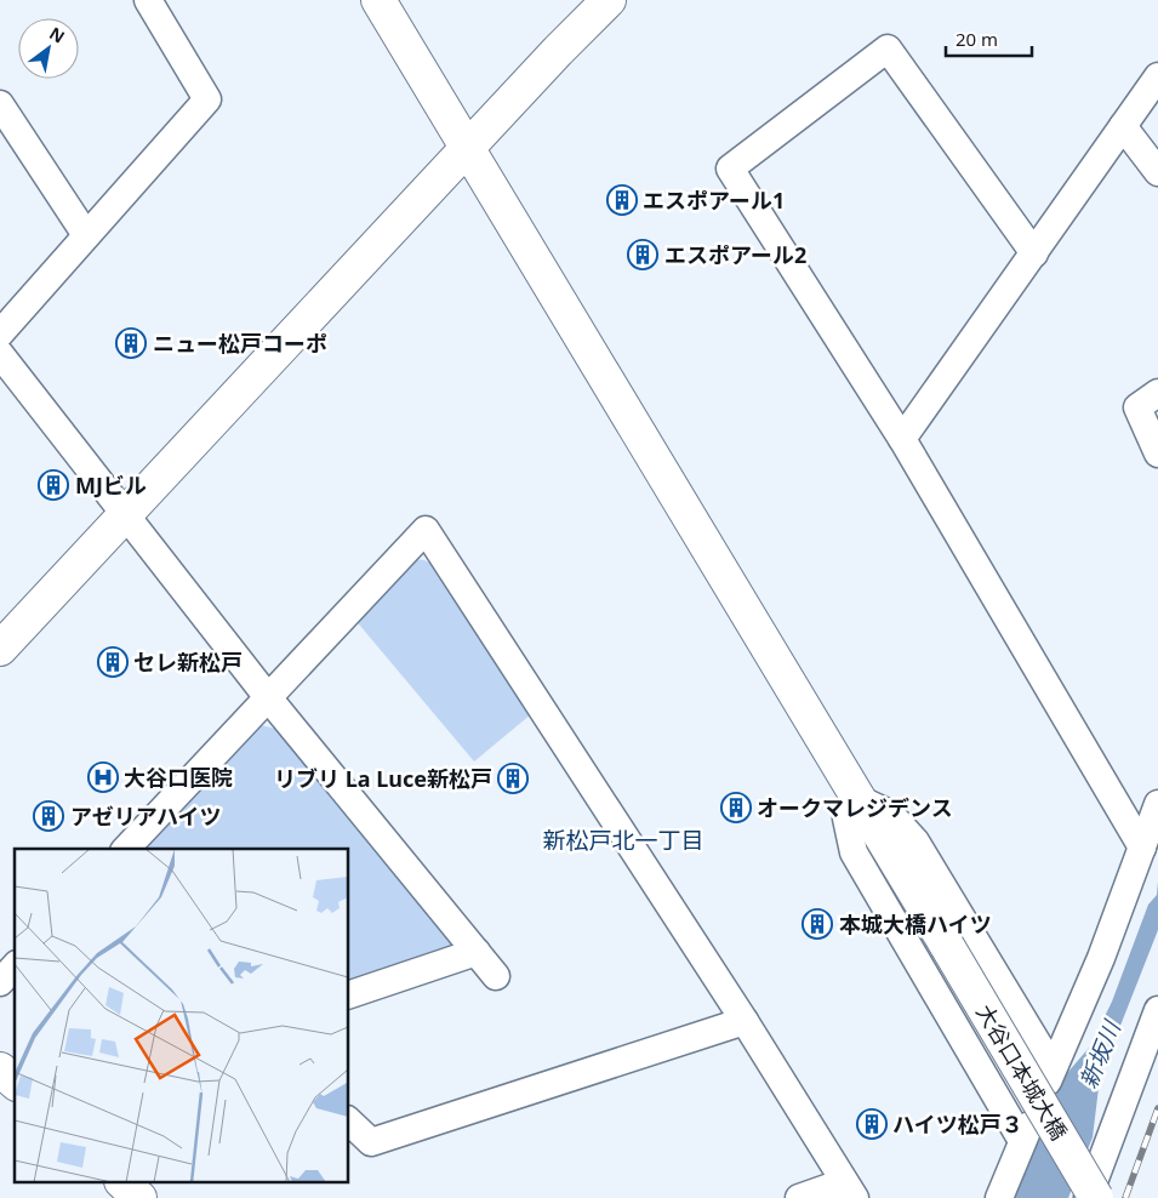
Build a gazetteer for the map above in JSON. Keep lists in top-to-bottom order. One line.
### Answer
{"streets":{"street":["大谷口本城大橋"]},"districts":["新松戸北一丁目"],"water":["新坂川"],"places":{"building":["エスポアール1","エスポアール2","ニュー松戸コーポ","MJビル","セレ新松戸","リブリ La Luce新松戸","オークマレジデンス","アゼリアハイツ","本城大橋ハイツ","ハイツ松戸３"],"hospital":["大谷口医院"]},"scale_bar":"20 m","north":"top right"}
